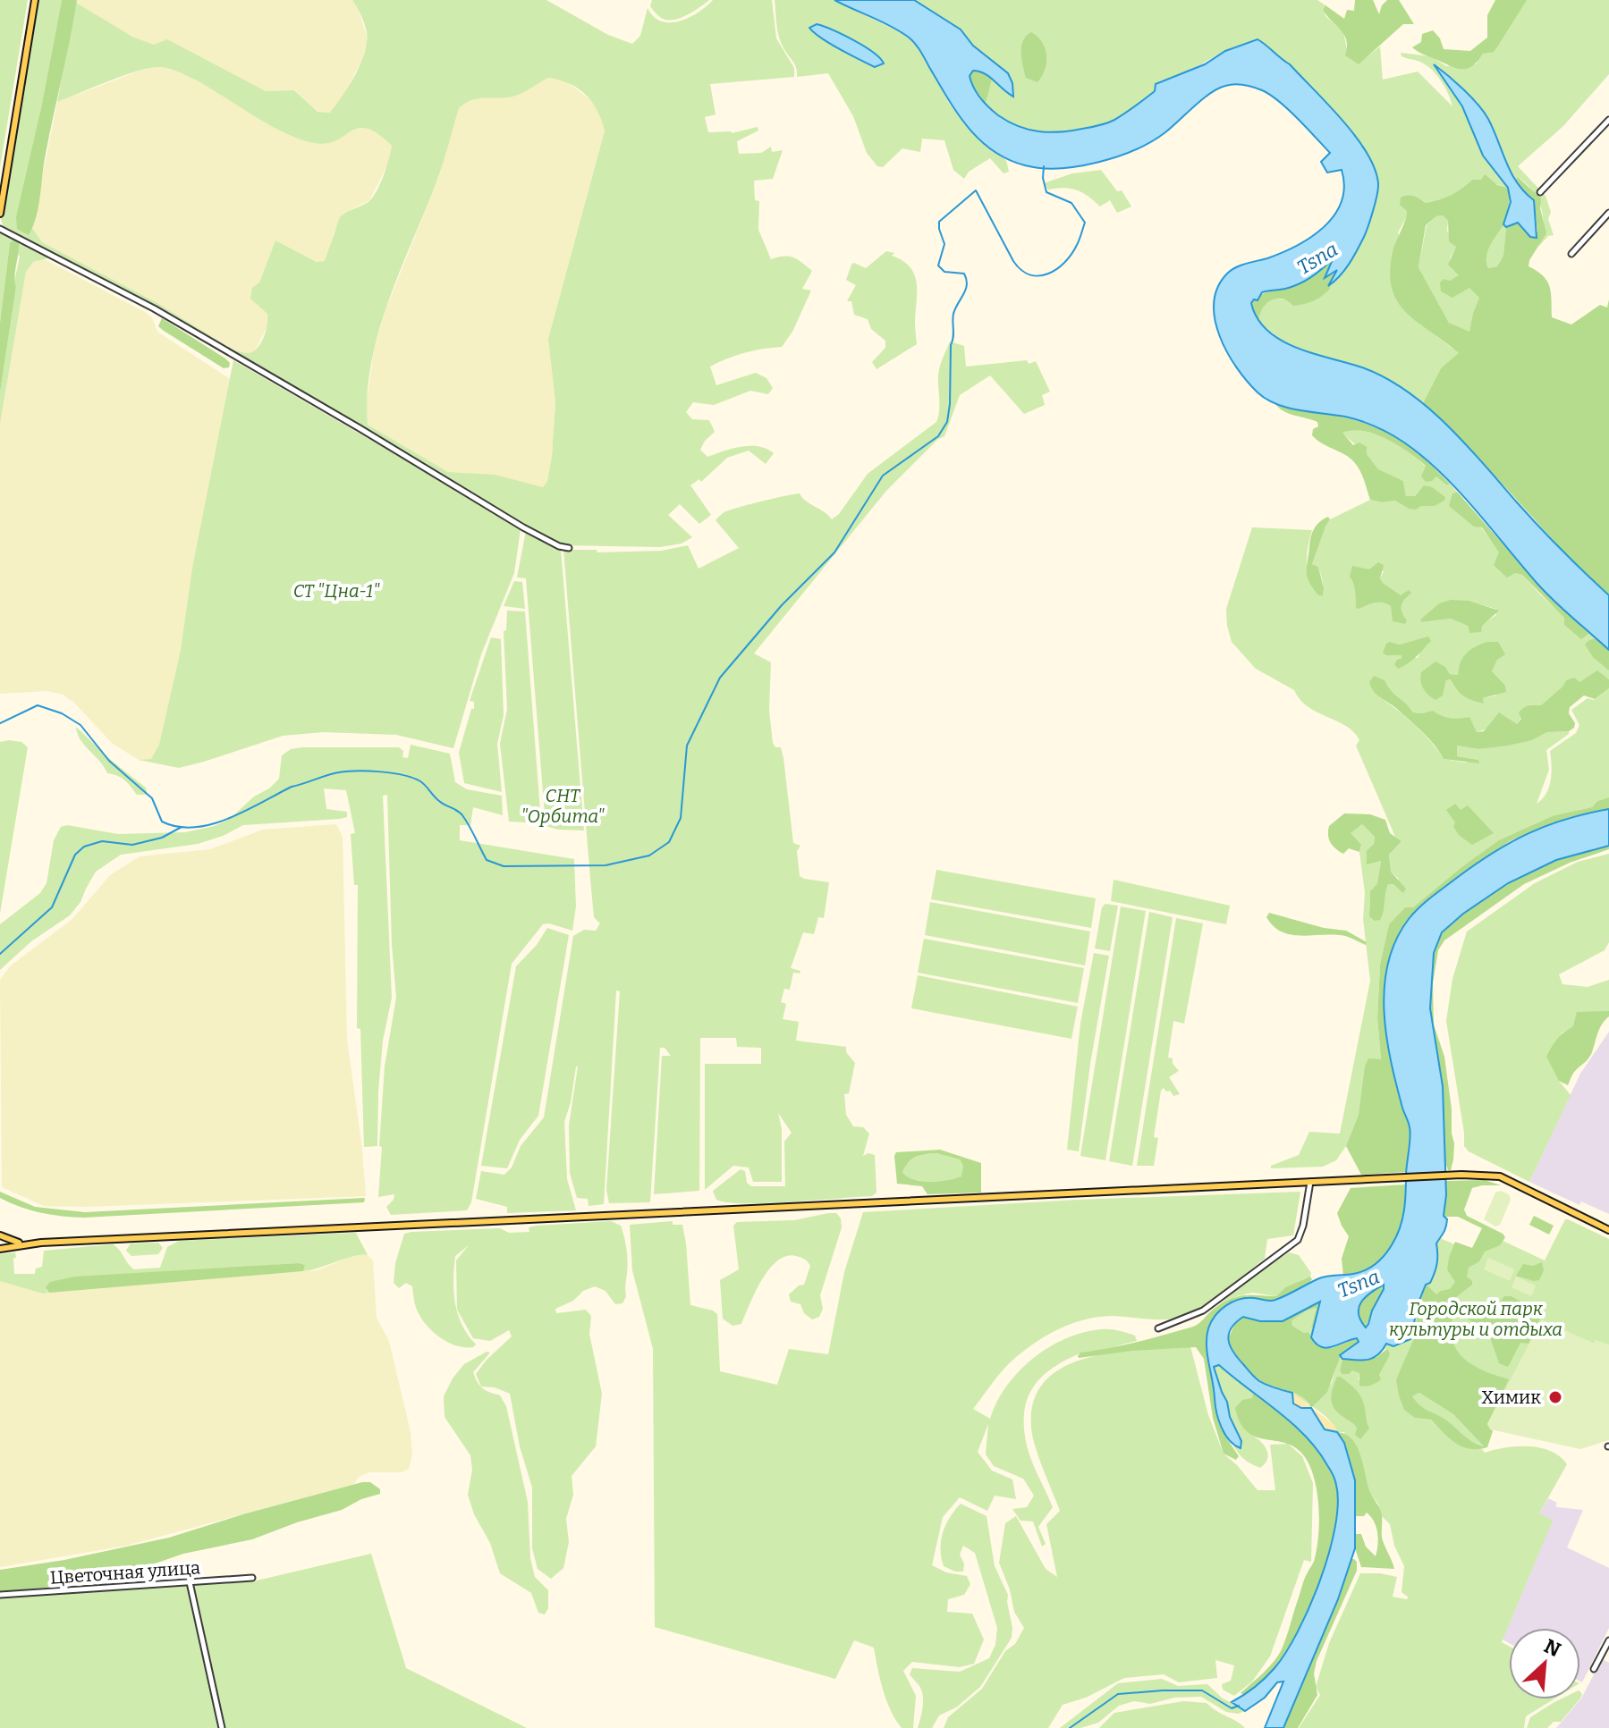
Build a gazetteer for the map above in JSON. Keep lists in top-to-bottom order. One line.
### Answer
{"streets":{"street":["Цветочная улица"]},"water":["Tsna"],"parks":["СТ \"Цна-1\"","CНТ \"Орбита\"","Городской парк культуры и отдыха"],"places":["Химик"],"north":"top right"}
